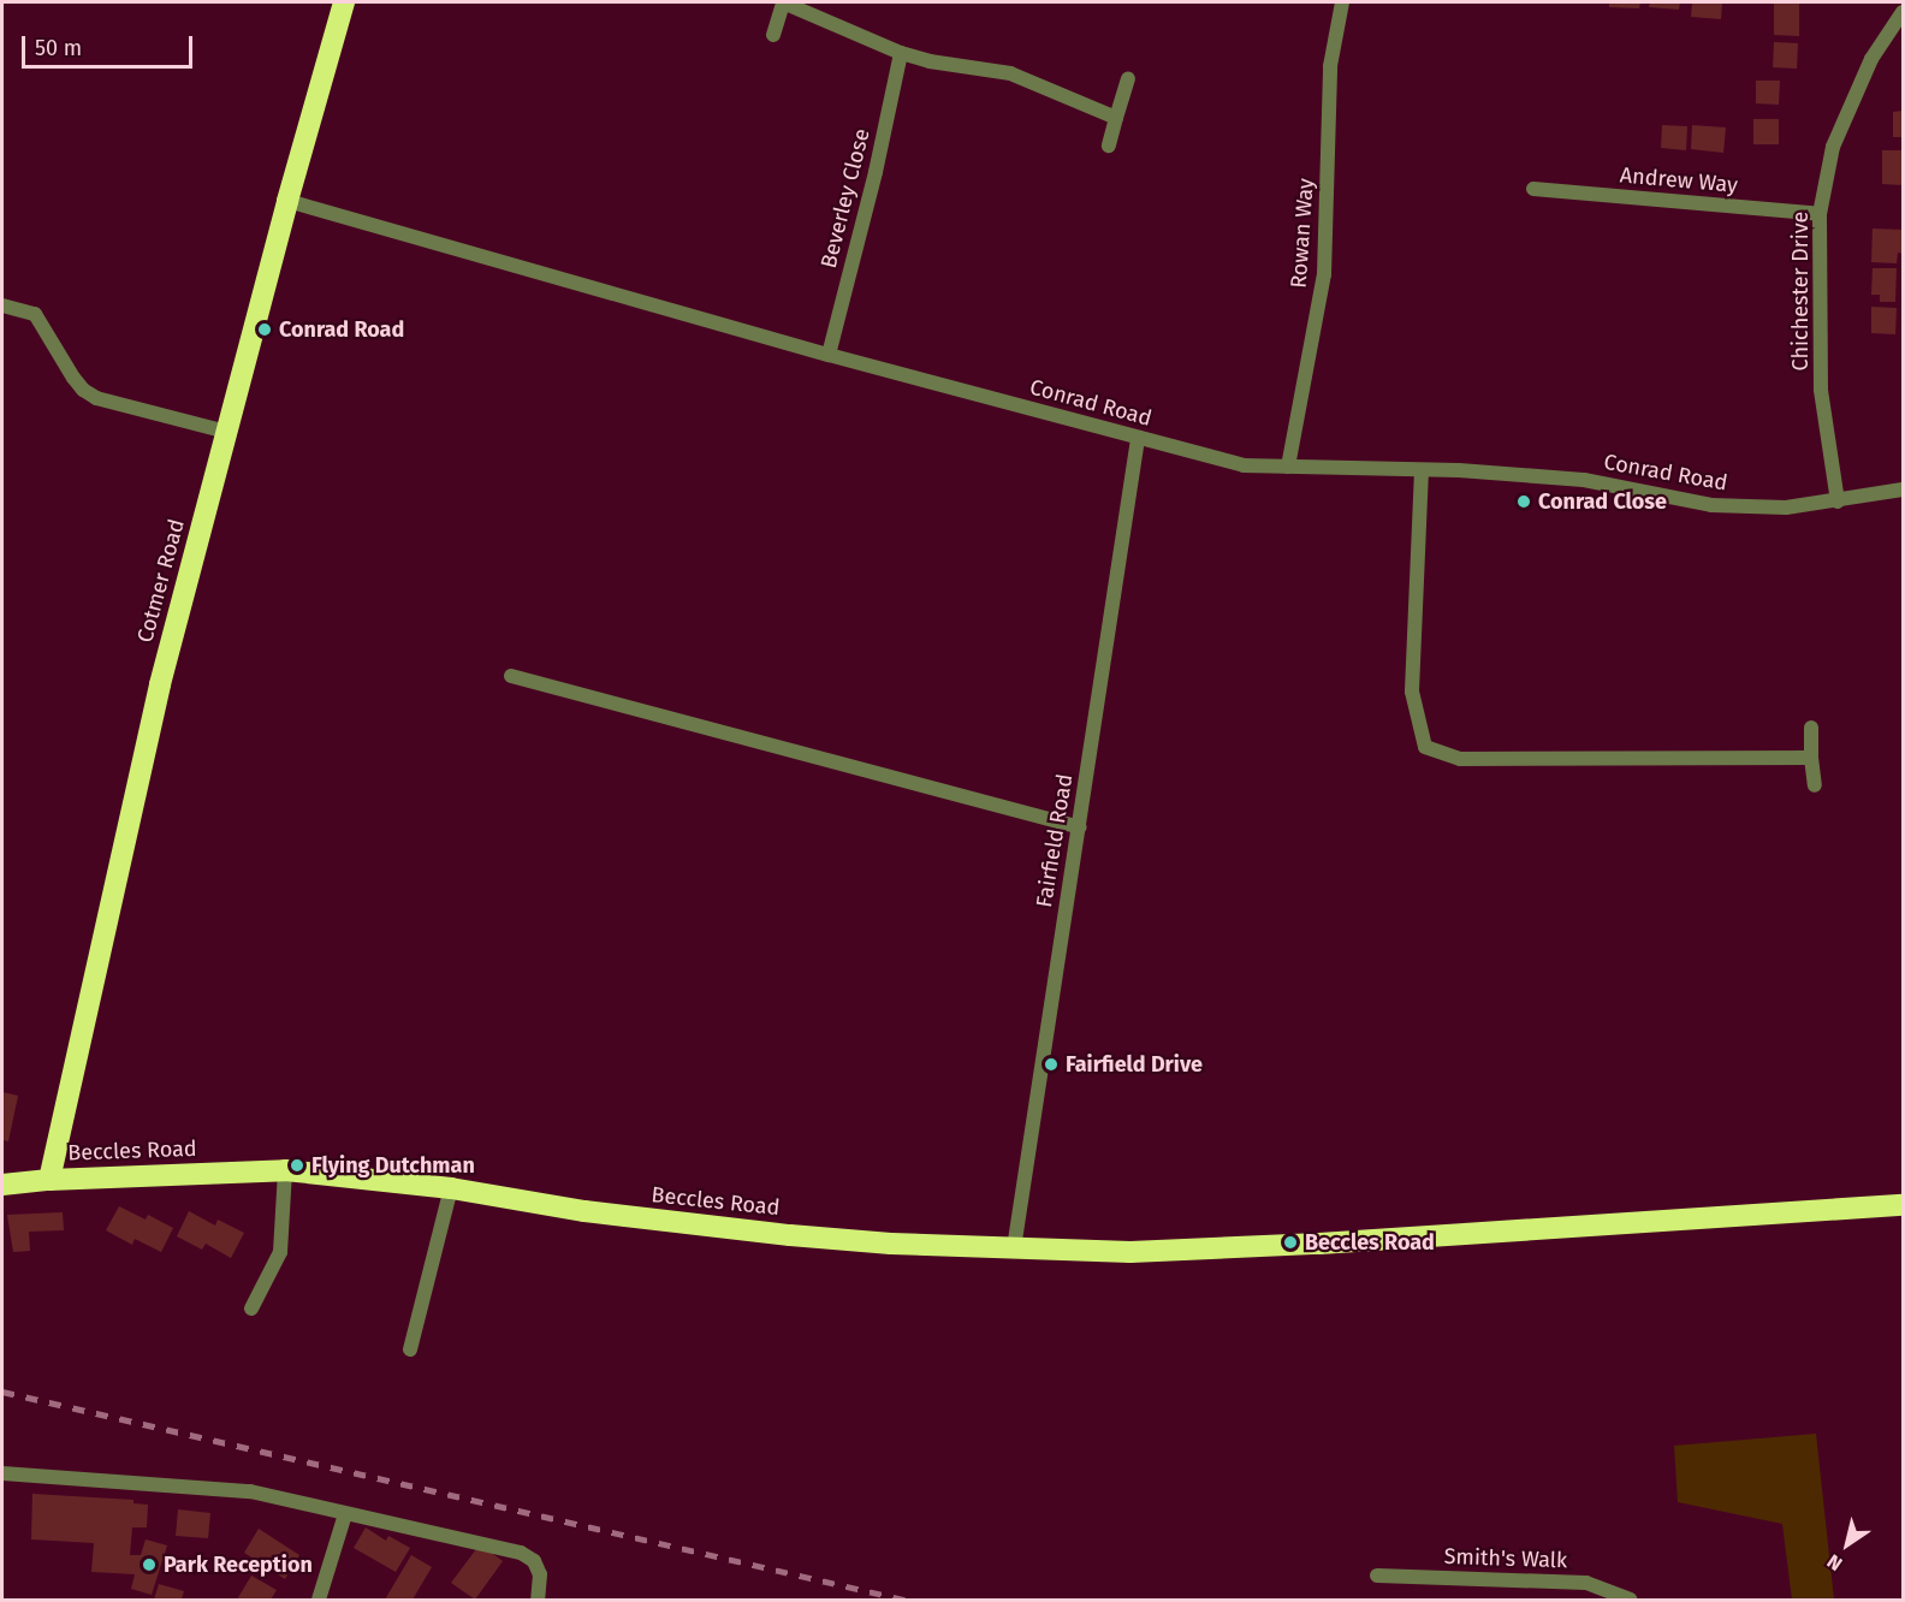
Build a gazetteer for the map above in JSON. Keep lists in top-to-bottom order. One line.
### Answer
{"streets":{"highway":["Cotmer Road","Beccles Road"],"street":["Andrew Way","Beverley Close","Rowan Way","Chichester Drive","Conrad Road","Fairfield Road","Smith's Walk"]},"crossings":[["Andrew Way","Chichester Drive"],["Beverley Close","Conrad Road"],["Rowan Way","Conrad Road"],["Chichester Drive","Conrad Road"],["Conrad Road","Cotmer Road"],["Conrad Road","Fairfield Road"],["Cotmer Road","Beccles Road"],["Fairfield Road","Beccles Road"]],"places":["Conrad Road","Conrad Close","Fairfield Drive","Flying Dutchman","Beccles Road","Park Reception"],"scale_bar":"50 m","north":"bottom left"}
